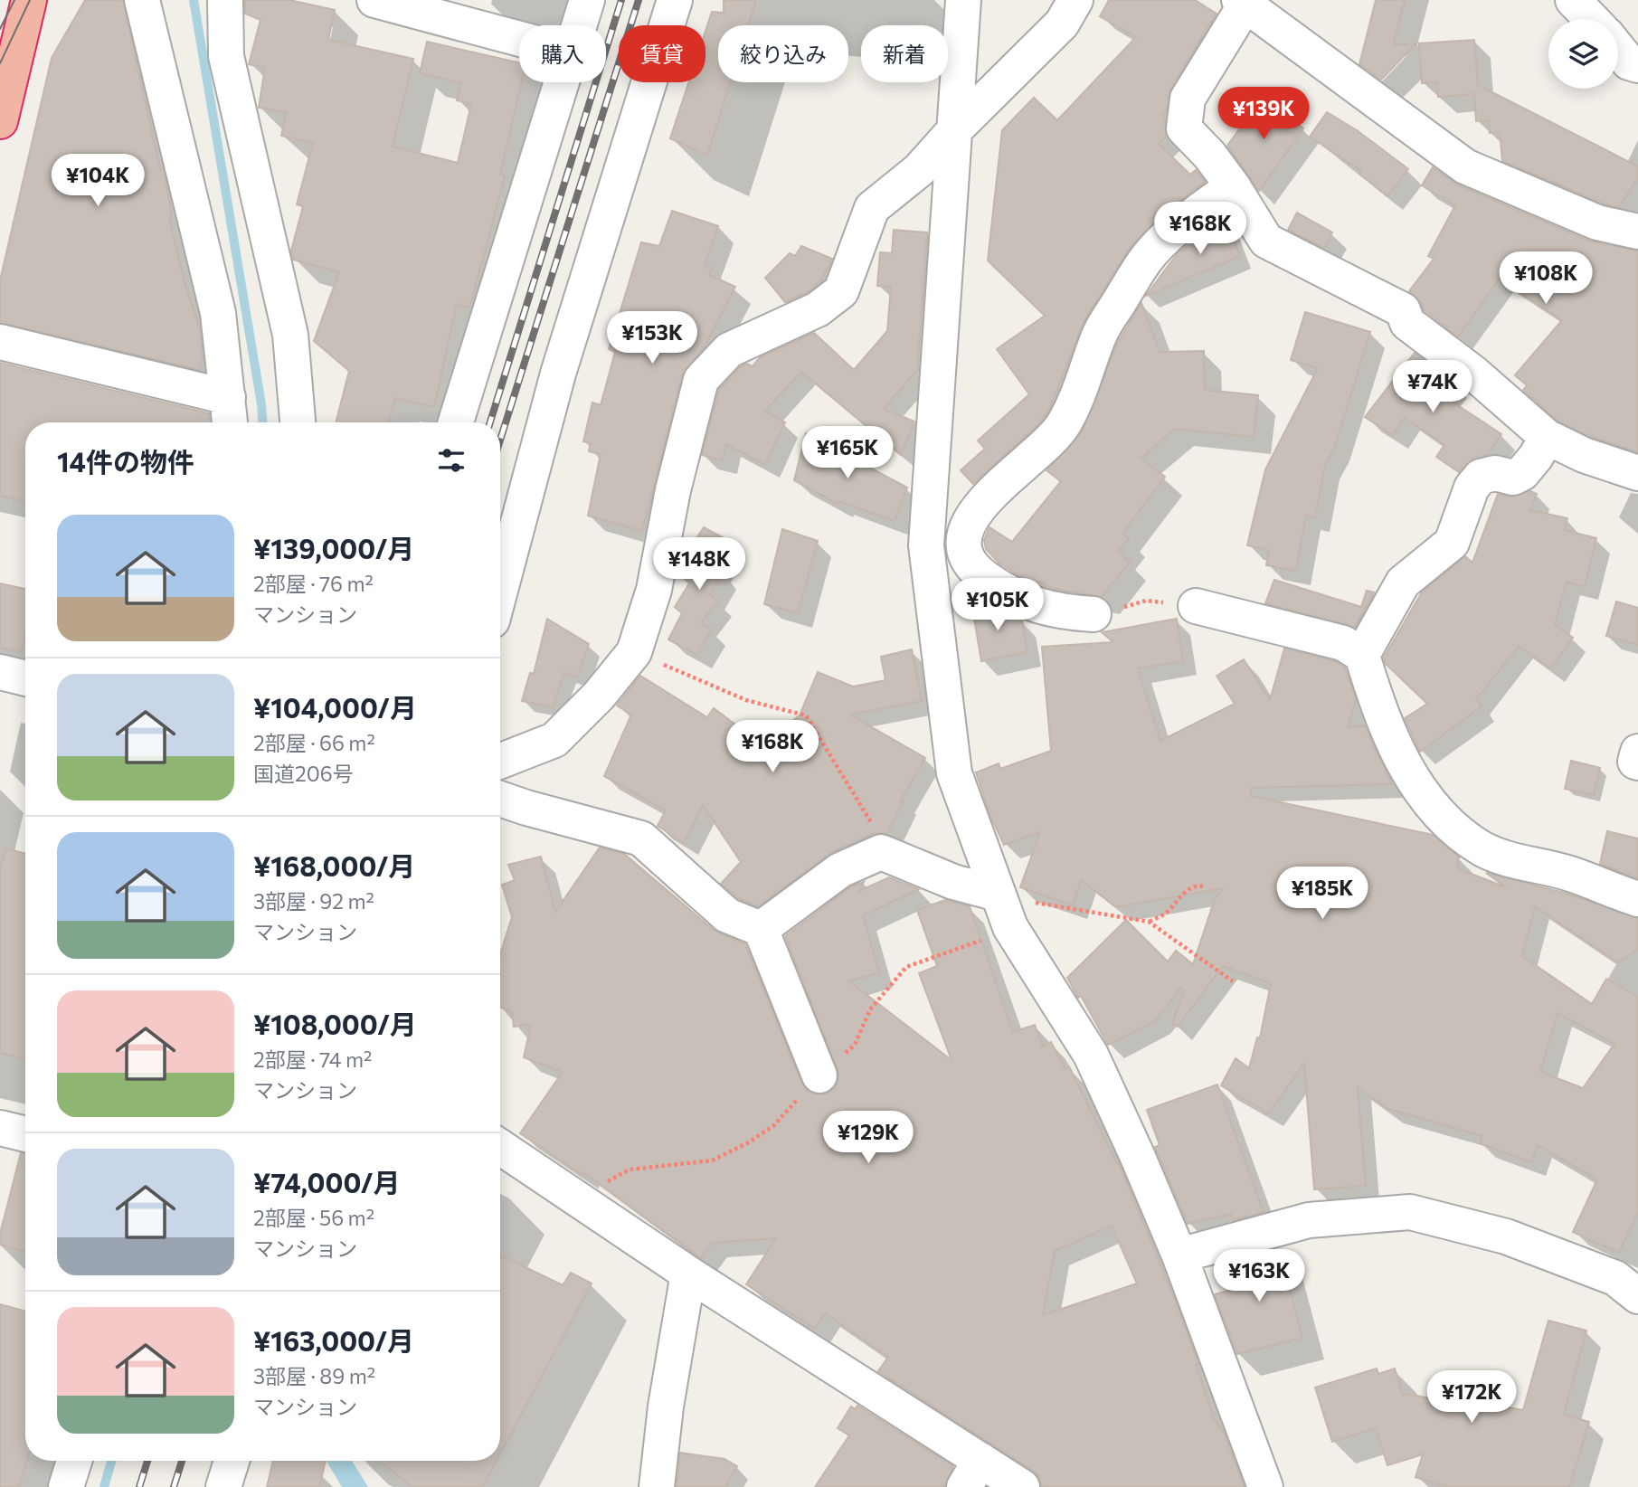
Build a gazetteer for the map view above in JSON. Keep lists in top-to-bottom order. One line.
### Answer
{"page":{"chip":["購入","賃貸","絞り込み","新着"],"price":["¥139K","¥104K","¥168K","¥108K","¥153K","¥74K","¥165K","¥148K","¥105K","¥168K","¥185K","¥129K","¥163K","¥172K"],"heading":"14件の物件","list":[{"name":"¥139,000/月","note":"2部屋 · 76 m² · マンション"},{"name":"¥104,000/月","note":"2部屋 · 66 m² · 国道206号"},{"name":"¥168,000/月","note":"3部屋 · 92 m² · マンション"},{"name":"¥108,000/月","note":"2部屋 · 74 m² · マンション"},{"name":"¥74,000/月","note":"2部屋 · 56 m² · マンション"},{"name":"¥163,000/月","note":"3部屋 · 89 m² · マンション"}]}}
